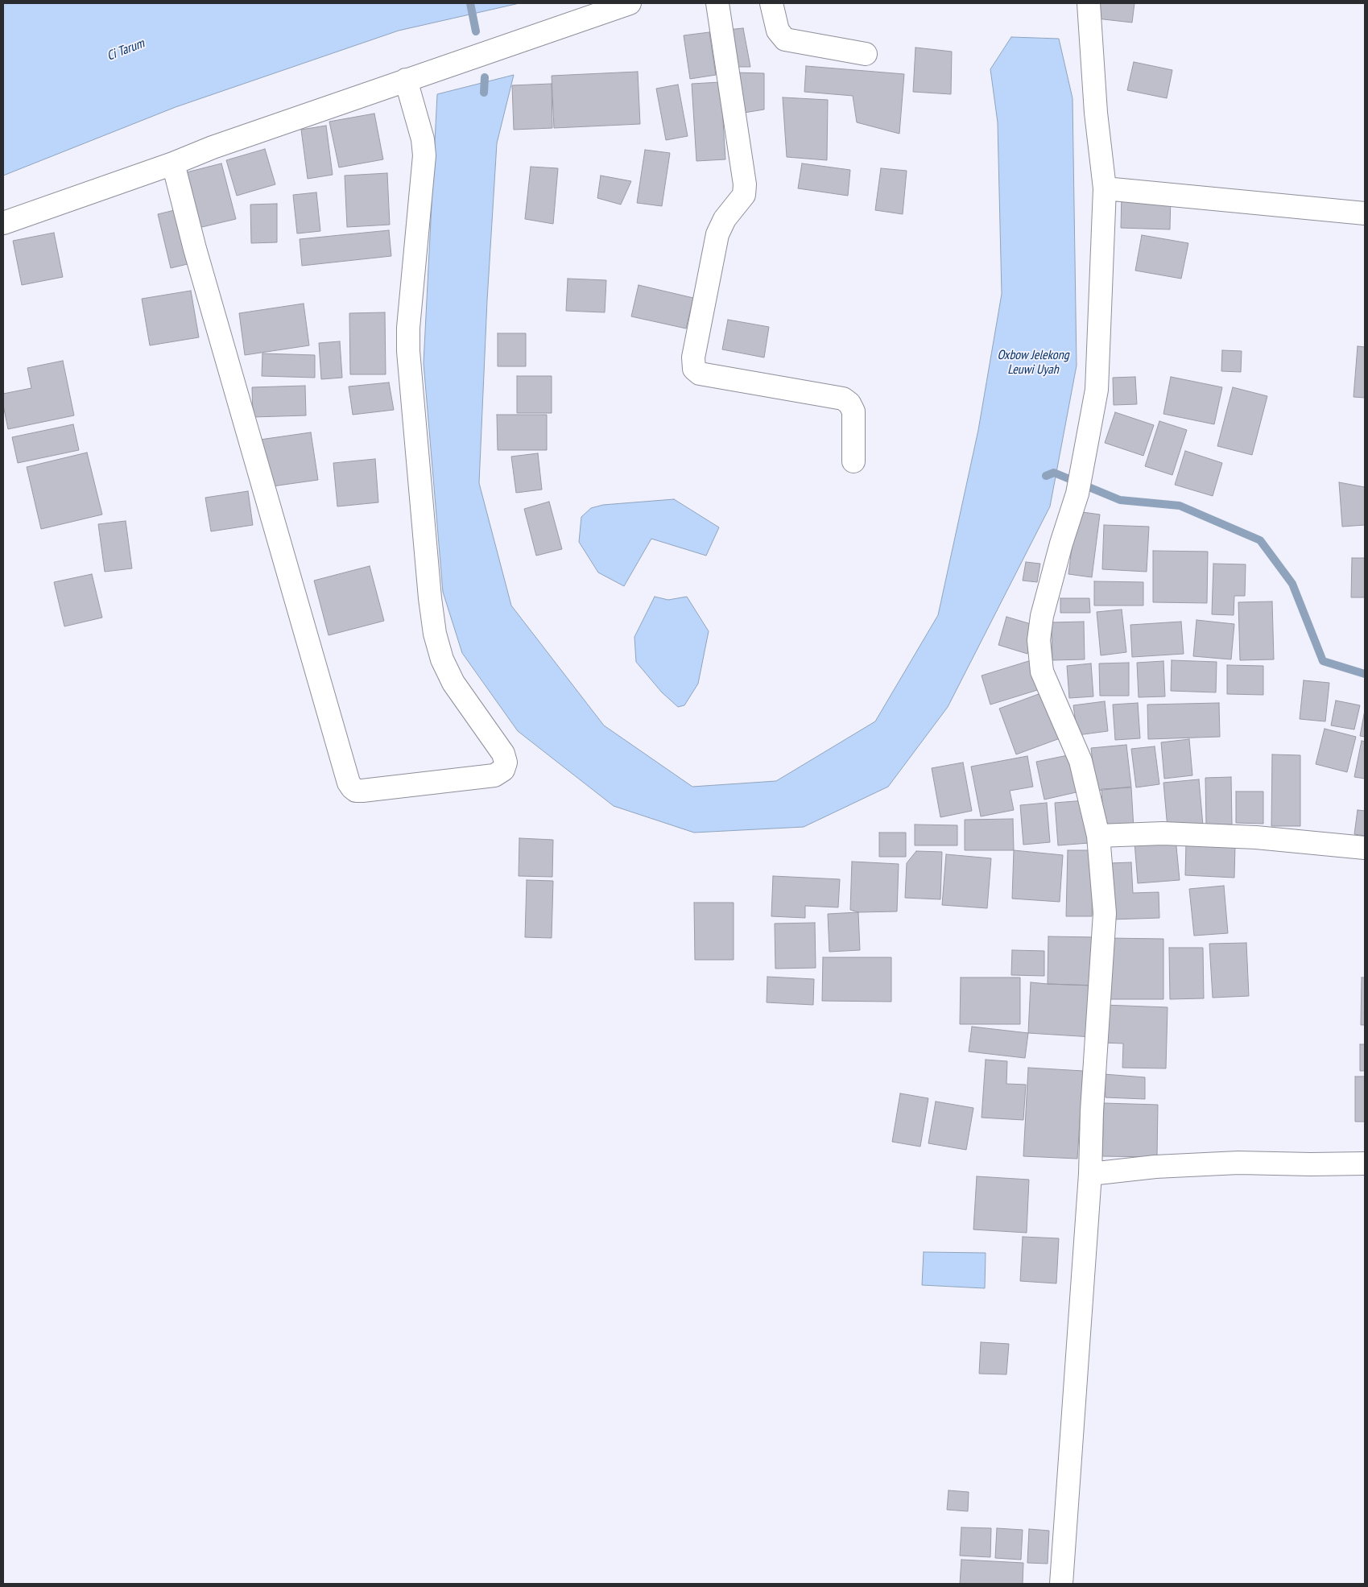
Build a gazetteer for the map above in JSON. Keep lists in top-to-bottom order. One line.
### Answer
{"water":["Ci Tarum","Oxbow Jelekong Leuwi Uyah"]}
